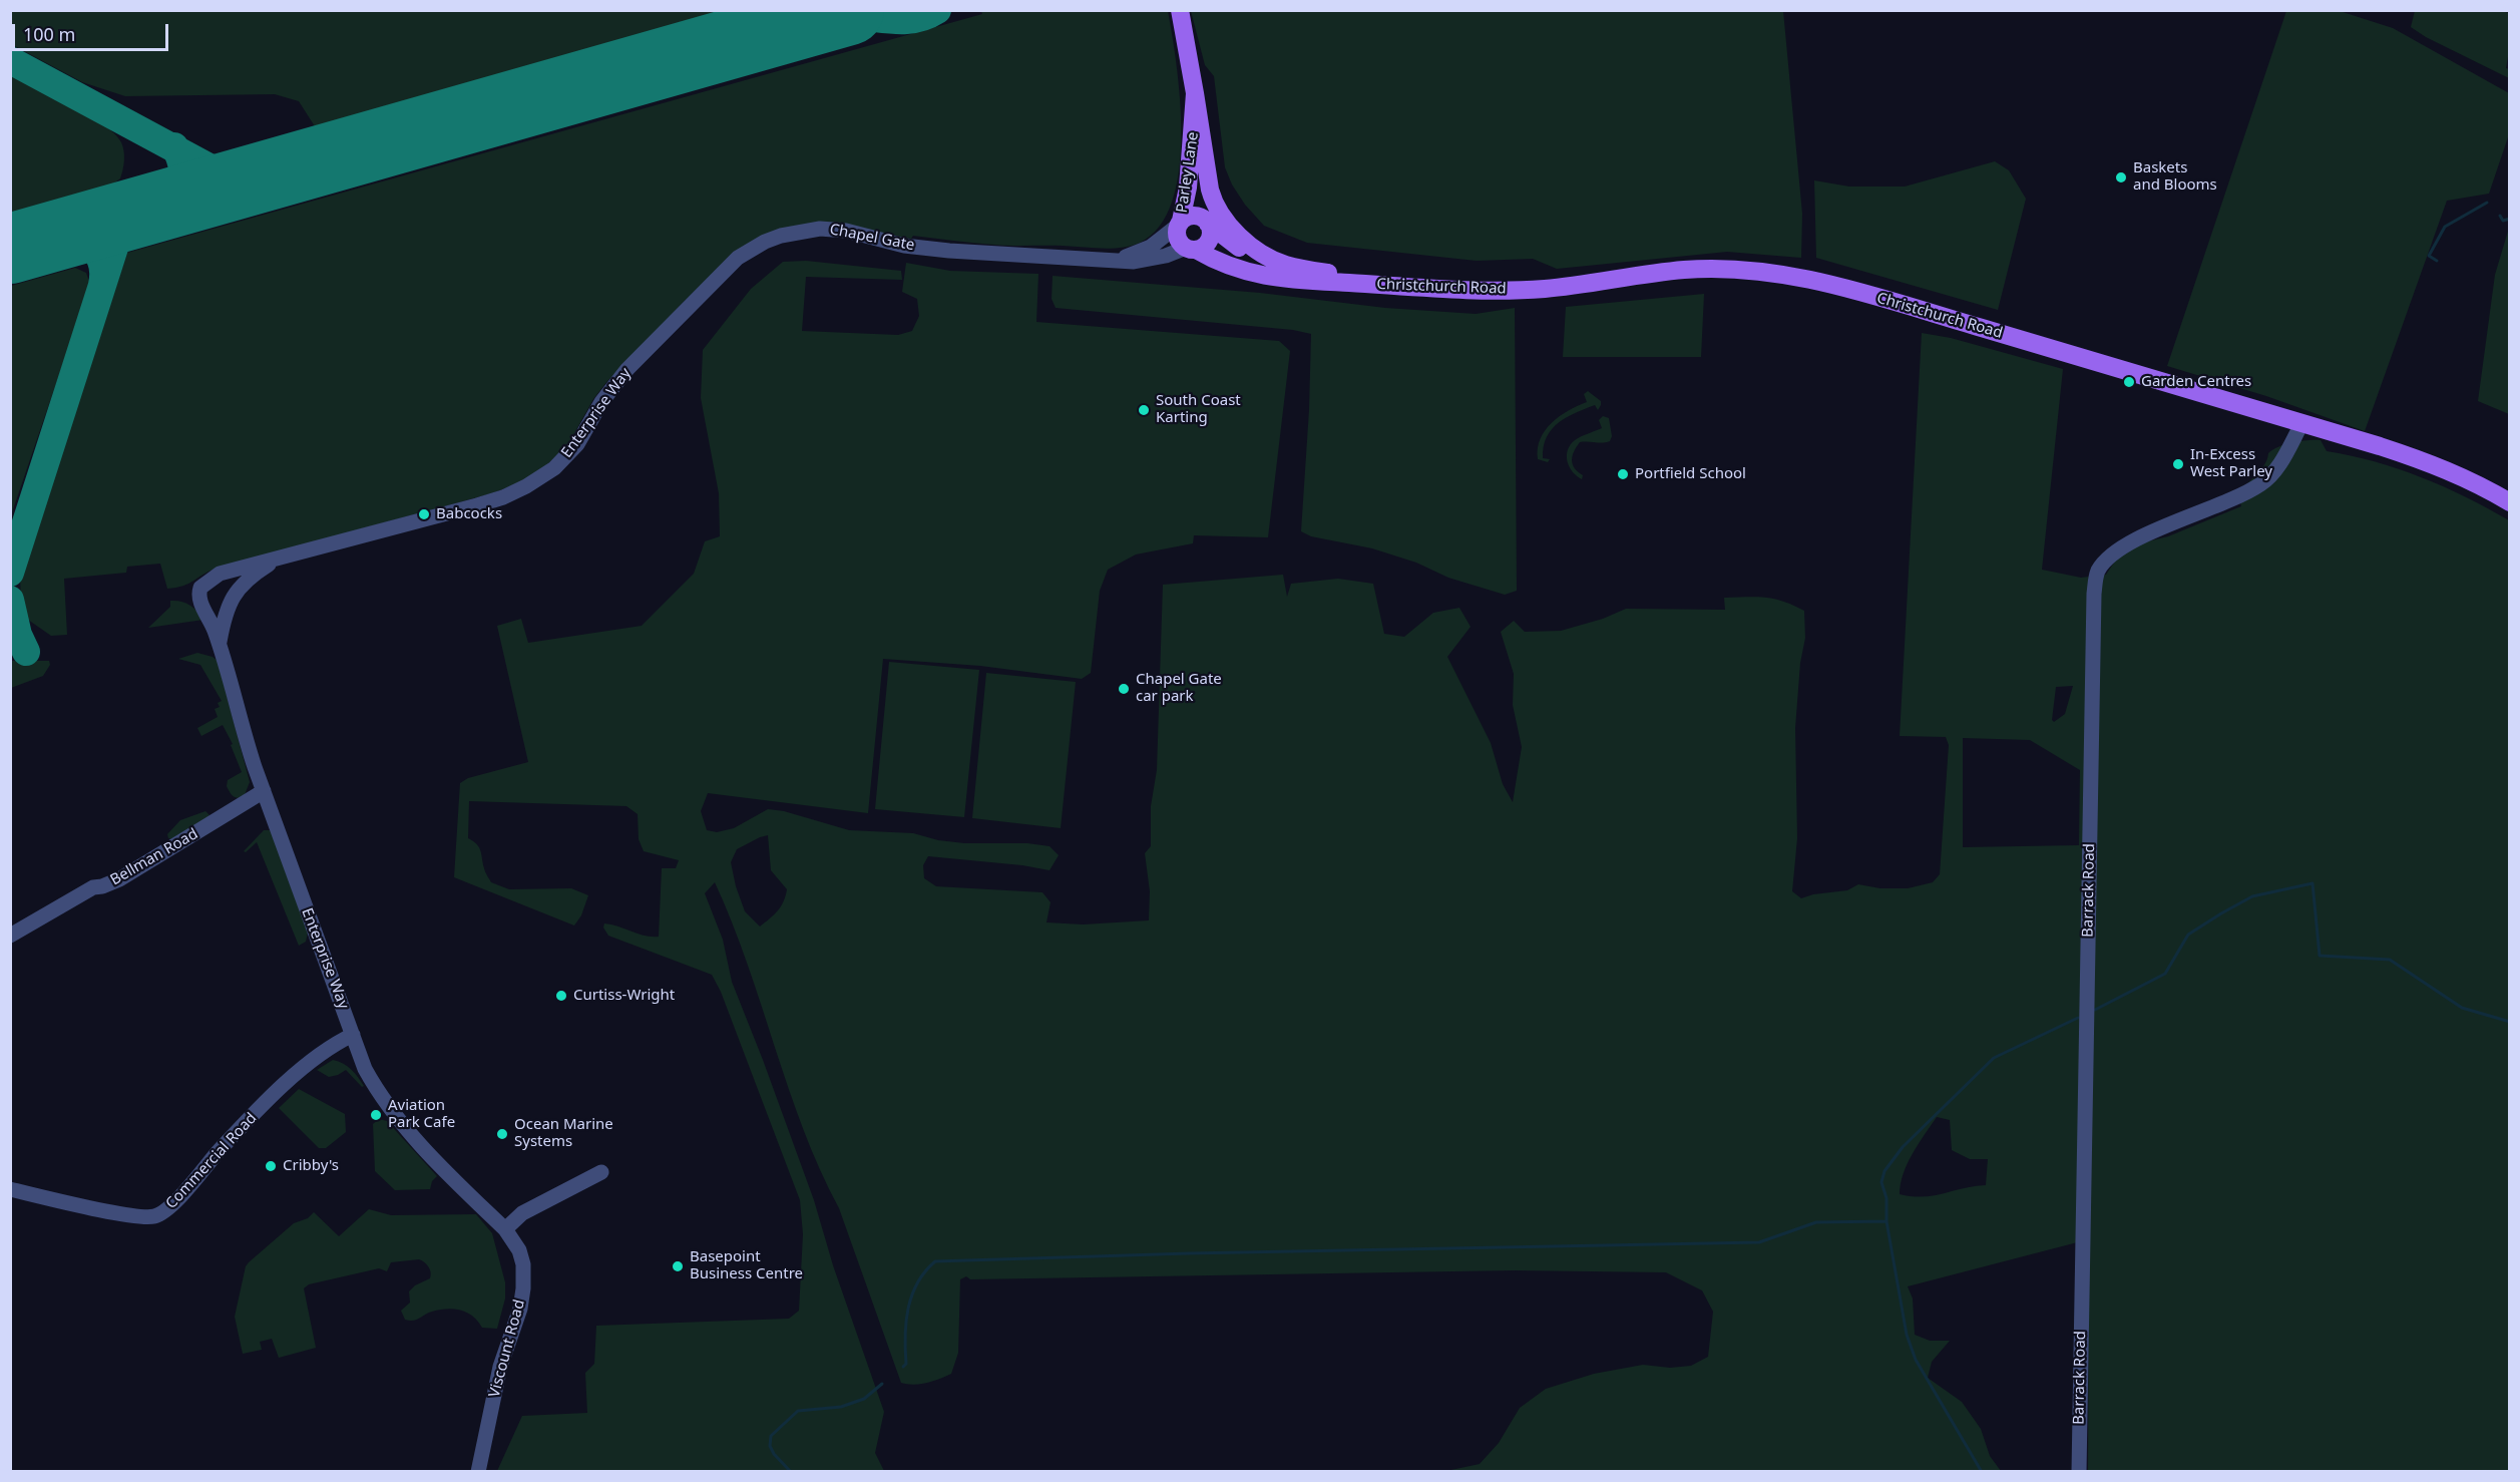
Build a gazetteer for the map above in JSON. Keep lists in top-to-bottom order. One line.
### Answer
{"streets":{"main road":["Parley Lane","Christchurch Road"],"street":["Chapel Gate","Enterprise Way","Bellman Road","Barrack Road","Commercial Road","Viscount Road"]},"crossings":[["Parley Lane","Chapel Gate"],["Parley Lane","Christchurch Road"],["Chapel Gate","Christchurch Road"],["Chapel Gate","Enterprise Way"],["Christchurch Road","Barrack Road"],["Enterprise Way","Bellman Road"],["Enterprise Way","Commercial Road"],["Enterprise Way","Viscount Road"]],"places":["Baskets and Blooms","Garden Centres","South Coast Karting","In-Excess West Parley","Portfield School","Babcocks","Chapel Gate car park","Curtiss-Wright","Aviation Park Cafe","Ocean Marine Systems","Cribby's","Basepoint Business Centre"],"scale_bar":"100 m"}
